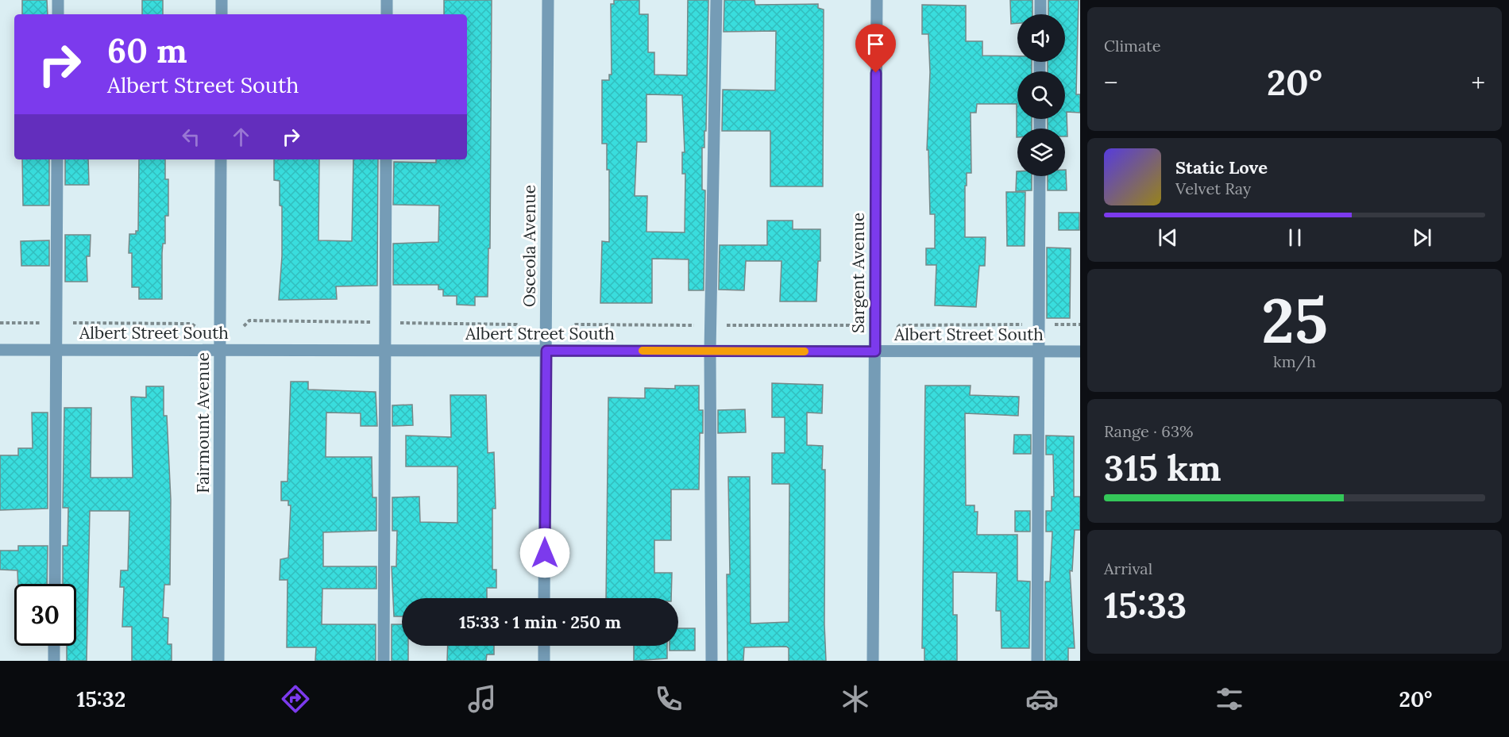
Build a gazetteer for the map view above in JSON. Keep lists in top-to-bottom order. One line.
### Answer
{"streets":{"street":["Osceola Avenue","Sargent Avenue","Albert Street South","Fairmount Avenue"]},"crossings":[["Osceola Avenue","Albert Street South"],["Sargent Avenue","Albert Street South"],["Albert Street South","Fairmount Avenue"]],"page":{"tile":["Climate",["25","km/h"],["Range · 63%","315 km"],["Arrival","15:33"]],"turn":["60 m","Albert Street South"],"heat":["−","20°","+"],"song":["Static Love","Velvet Ray"],"limit":"30","trip":"15:33 · 1 min · 250 m","tabs":["15:32","20°"]}}
